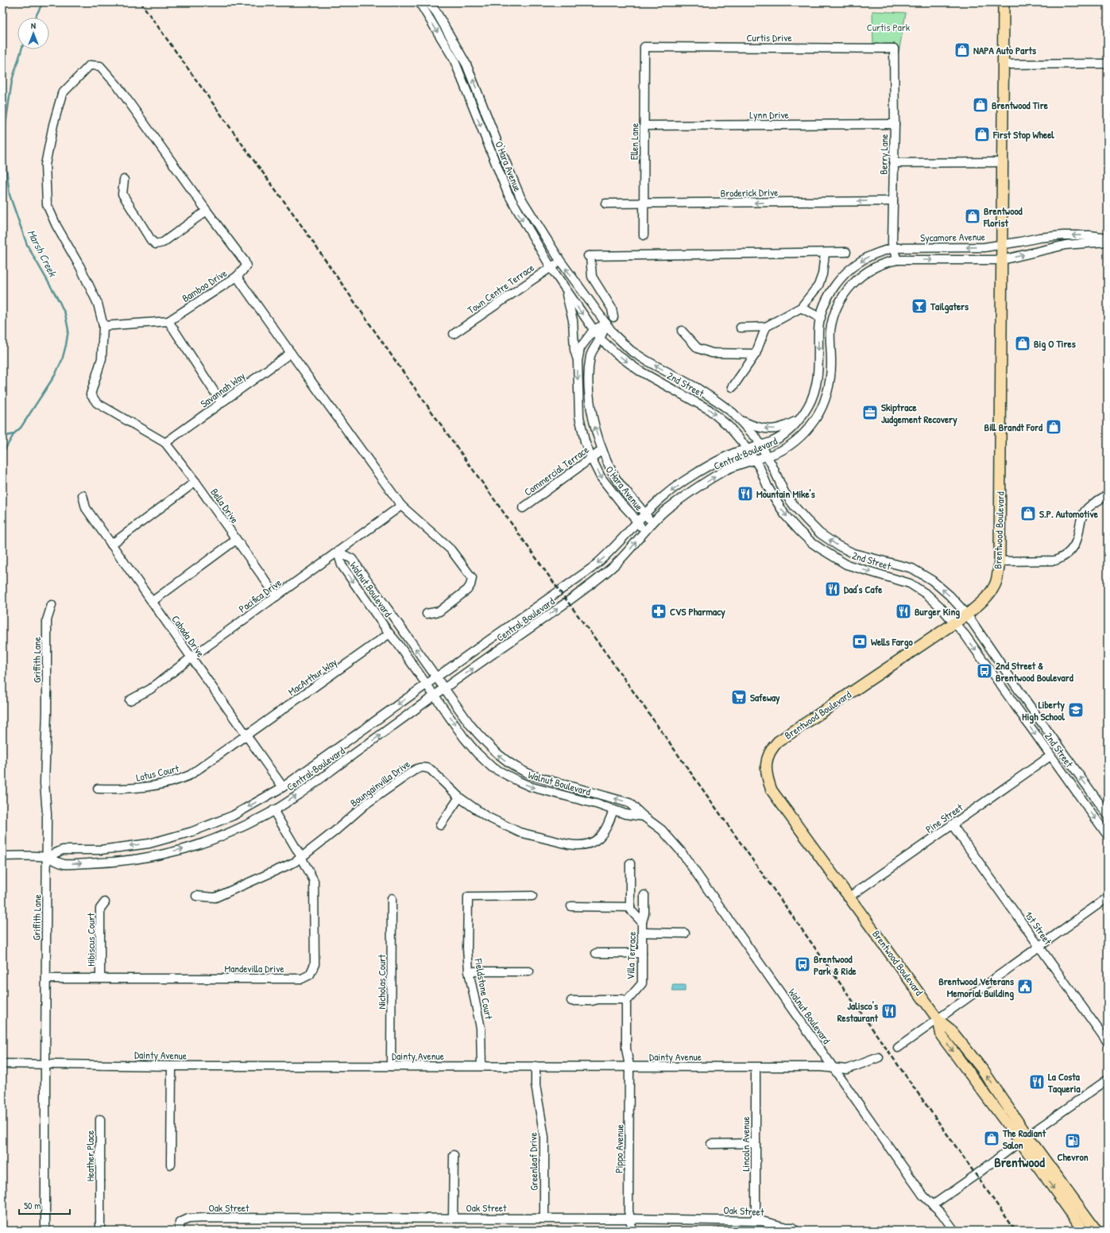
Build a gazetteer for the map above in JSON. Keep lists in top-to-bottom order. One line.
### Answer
{"streets":{"main road":["Brentwood Boulevard"],"street":["Curtis Drive","Lynn Drive","Ellen Lane","Berry Lane","O'Hara Avenue","Broderick Drive","Sycamore Avenue","Bamboo Drive","Town Centre Terrace","2nd Street","Savannah Way","Central Boulevard","Commercial Terrace","Bella Drive","Walnut Boulevard","Pacifica Drive","Cabada Drive","Griffith Lane","MacArthur Way","Lotus Court","Boungainvilla Drive","Pine Street","1st Street","Hibiscus Court","Villa Terrace","Mandevilla Drive","Nicholas Court","Fieldstone Court","Dainty Avenue","Lincoln Avenue","Pippo Avenue","Heather Place","Greenleaf Drive","Oak Street"]},"crossings":[["Curtis Drive","Ellen Lane"],["Curtis Drive","Berry Lane"],["Lynn Drive","Ellen Lane"],["Lynn Drive","Berry Lane"],["Ellen Lane","Broderick Drive"],["Berry Lane","Broderick Drive"],["Berry Lane","Sycamore Avenue"],["Berry Lane","Central Boulevard"],["O'Hara Avenue","Town Centre Terrace"],["O'Hara Avenue","2nd Street"],["O'Hara Avenue","Central Boulevard"],["O'Hara Avenue","Commercial Terrace"],["Sycamore Avenue","Central Boulevard"],["Sycamore Avenue","Brentwood Boulevard"],["Bamboo Drive","Savannah Way"],["Bamboo Drive","Bella Drive"],["Bamboo Drive","Pacifica Drive"],["2nd Street","Central Boulevard"],["2nd Street","Brentwood Boulevard"],["2nd Street","Pine Street"],["Savannah Way","Bella Drive"],["Central Boulevard","Walnut Boulevard"],["Central Boulevard","Cabada Drive"],["Central Boulevard","Griffith Lane"],["Central Boulevard","Mandevilla Drive"],["Bella Drive","Pacifica Drive"],["Brentwood Boulevard","Pine Street"],["Walnut Boulevard","Pacifica Drive"],["Walnut Boulevard","MacArthur Way"],["Walnut Boulevard","Boungainvilla Drive"],["Walnut Boulevard","Dainty Avenue"],["Pacifica Drive","Cabada Drive"],["Cabada Drive","MacArthur Way"],["Cabada Drive","Lotus Court"],["Griffith Lane","Mandevilla Drive"],["Griffith Lane","Dainty Avenue"],["MacArthur Way","Lotus Court"],["Boungainvilla Drive","Mandevilla Drive"],["Pine Street","1st Street"],["Hibiscus Court","Mandevilla Drive"],["Nicholas Court","Dainty Avenue"],["Fieldstone Court","Dainty Avenue"],["Dainty Avenue","Lincoln Avenue"],["Dainty Avenue","Pippo Avenue"],["Dainty Avenue","Greenleaf Drive"],["Lincoln Avenue","Oak Street"],["Pippo Avenue","Oak Street"],["Greenleaf Drive","Oak Street"]],"one_way":["Broderick Drive"],"districts":["Brentwood"],"water":["Marsh Creek"],"parks":["Curtis Park"],"places":{"shop":["NAPA Auto Parts","Brentwood Tire","First Stop Wheel","Brentwood Florist","Big O Tires","Bill Brandt Ford","S.P. Automotive","The Radiant Salon"],"bar":["Tailgaters"],"office":["Skiptrace Judgement Recovery"],"restaurant":["Mountain Mike's","Dad's Cafe","Burger King","Jalisco's Restaurant","La Costa Taqueria"],"pharmacy":["CVS Pharmacy"],"bank":["Wells Fargo"],"bus stop":["2nd Street & Brentwood Boulevard","Brentwood Park & Ride"],"supermarket":["Safeway"],"school or university":["Liberty High School"],"public building":["Brentwood Veterans Memorial Building"],"fuel station":["Chevron"]},"scale_bar":"50 m","north":"top"}
